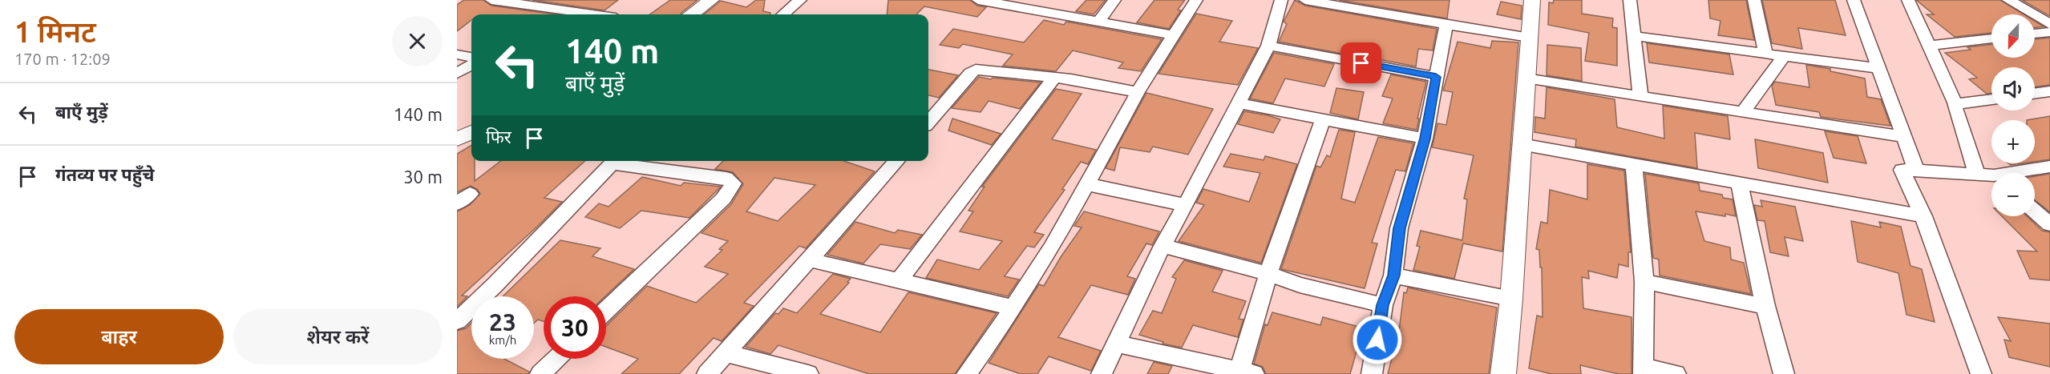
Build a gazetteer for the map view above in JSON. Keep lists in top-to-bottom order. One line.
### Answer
{"north":"bottom","page":{"heading":["1 मिनट","170 m · 12:09"],"map_buttons":["+","−"],"turn":["140 m","बाएँ मुड़ें"],"list":[{"name":"बाएँ मुड़ें","value":"140 m"},{"name":"गंतव्य पर पहुँचे","value":"30 m"}],"then":"फिर","speed":"23 km/h","limit":"30","buttons":["बाहर","शेयर करें"]}}
